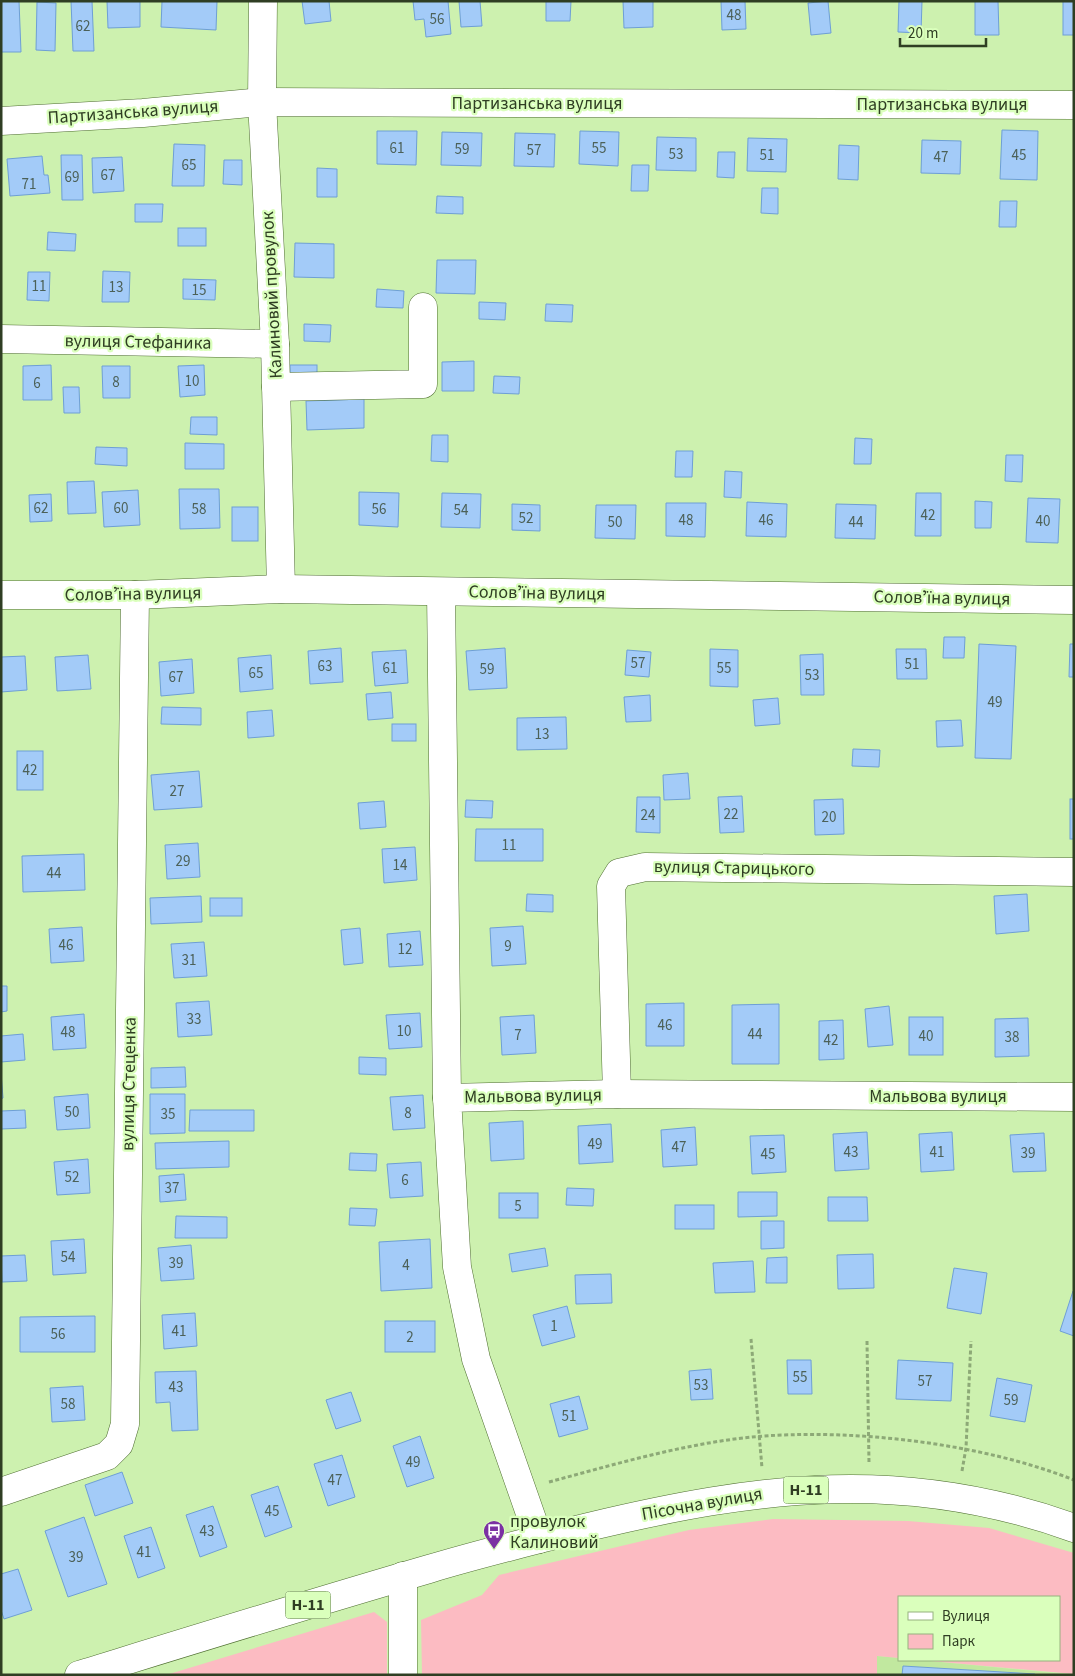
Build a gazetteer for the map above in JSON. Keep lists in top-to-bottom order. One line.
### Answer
{"streets":{"street":["Партизанська вулиця","Калиновий провулок","вулиця Стефаника","Соловʼїна вулиця","вулиця Старицького","вулиця Стеценка","Мальвова вулиця","Н-11","Пісочна вулиця"]},"crossings":[["Партизанська вулиця","Калиновий провулок"],["Калиновий провулок","вулиця Стефаника"],["Калиновий провулок","Соловʼїна вулиця"],["Соловʼїна вулиця","вулиця Стеценка"],["вулиця Старицького","Мальвова вулиця"],["Мальвова вулиця","Н-11"],["Мальвова вулиця","Пісочна вулиця"],["Н-11","Пісочна вулиця"]],"places":{"bus stop":["провулок Калиновий"]},"house_numbers":["48","56","62","61","55","59","57","53","51","45","47","65","67","69","71","11","13","15","10","8","6","62","60","58","56","54","42","52","48","46","40","50","44","57","51","63","61","55","59","65","53","67","49","13","42","27","22","24","20","11","29","14","44","46","9","12","31","33","46","10","48","44","7","40","38","42","50","8","35","49","47","43","41","39","45","52","6","37","5","54","39","4","1","41","56","2","55","57","53","43","59","58","51","49","47","45","43","41","39"],"legend":["Вулиця","Парк"],"scale_bar":"20 m"}
